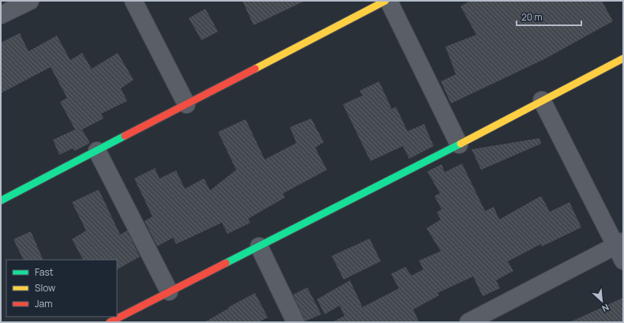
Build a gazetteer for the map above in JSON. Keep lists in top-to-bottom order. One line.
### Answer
{"legend":["Fast","Slow","Jam"],"scale_bar":"20 m","north":"bottom right"}
